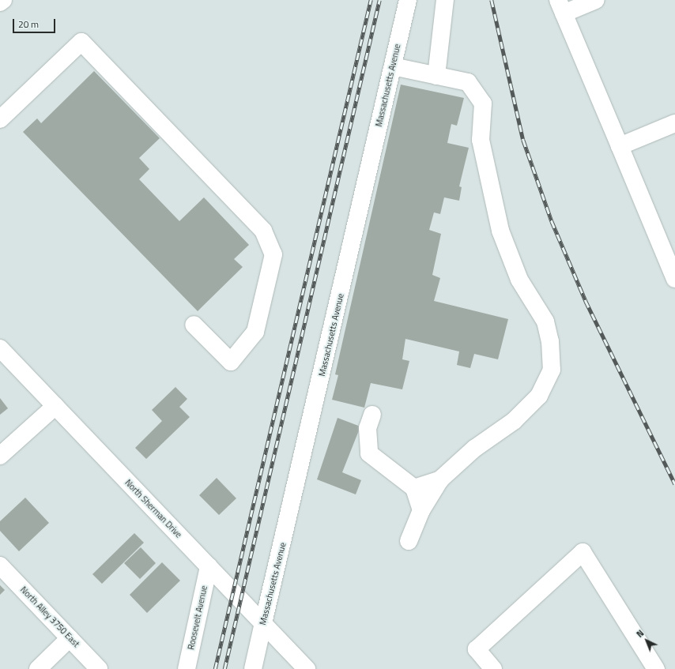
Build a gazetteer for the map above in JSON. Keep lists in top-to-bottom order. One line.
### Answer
{"streets":{"main road":["Massachusetts Avenue","North Sherman Drive","North Alley 3750 East","Roosevelt Avenue"]},"crossings":[["Massachusetts Avenue","North Sherman Drive"],["North Sherman Drive","Roosevelt Avenue"]],"scale_bar":"20 m","north":"top left"}
